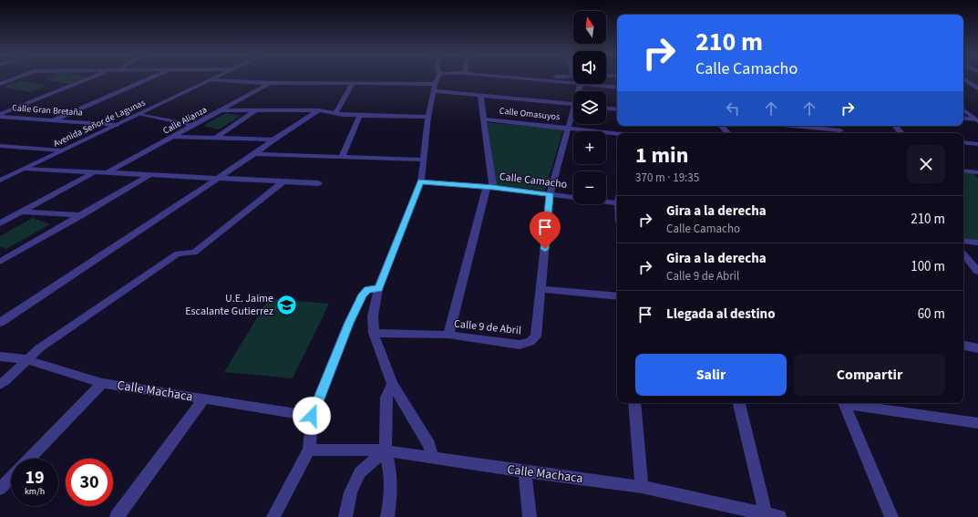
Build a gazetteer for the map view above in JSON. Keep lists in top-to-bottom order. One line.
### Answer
{"streets":{"street":["Calle Gran Bretaña","Calle Omasuyos","Calle Alianza","Avenida Señor de Lagunas","Calle Camacho","Calle 9 de Abril","Calle Machaca"]},"crossings":[["Calle Gran Bretaña","Avenida Señor de Lagunas"],["Calle Omasuyos","Calle 9 de Abril"],["Calle Camacho","Calle 9 de Abril"]],"places":{"school or university":["U.E. Jaime Escalante Gutierrez"]},"north":"top","page":{"map_buttons":["+","−"],"turn":["210 m","Calle Camacho"],"heading":["1 min","370 m · 19:35"],"list":[{"name":"Gira a la derecha","note":"Calle Camacho","value":"210 m"},{"name":"Gira a la derecha","note":"Calle 9 de Abril","value":"100 m"},{"name":"Llegada al destino","value":"60 m"}],"buttons":["Salir","Compartir"],"speed":"19 km/h","limit":"30"}}
